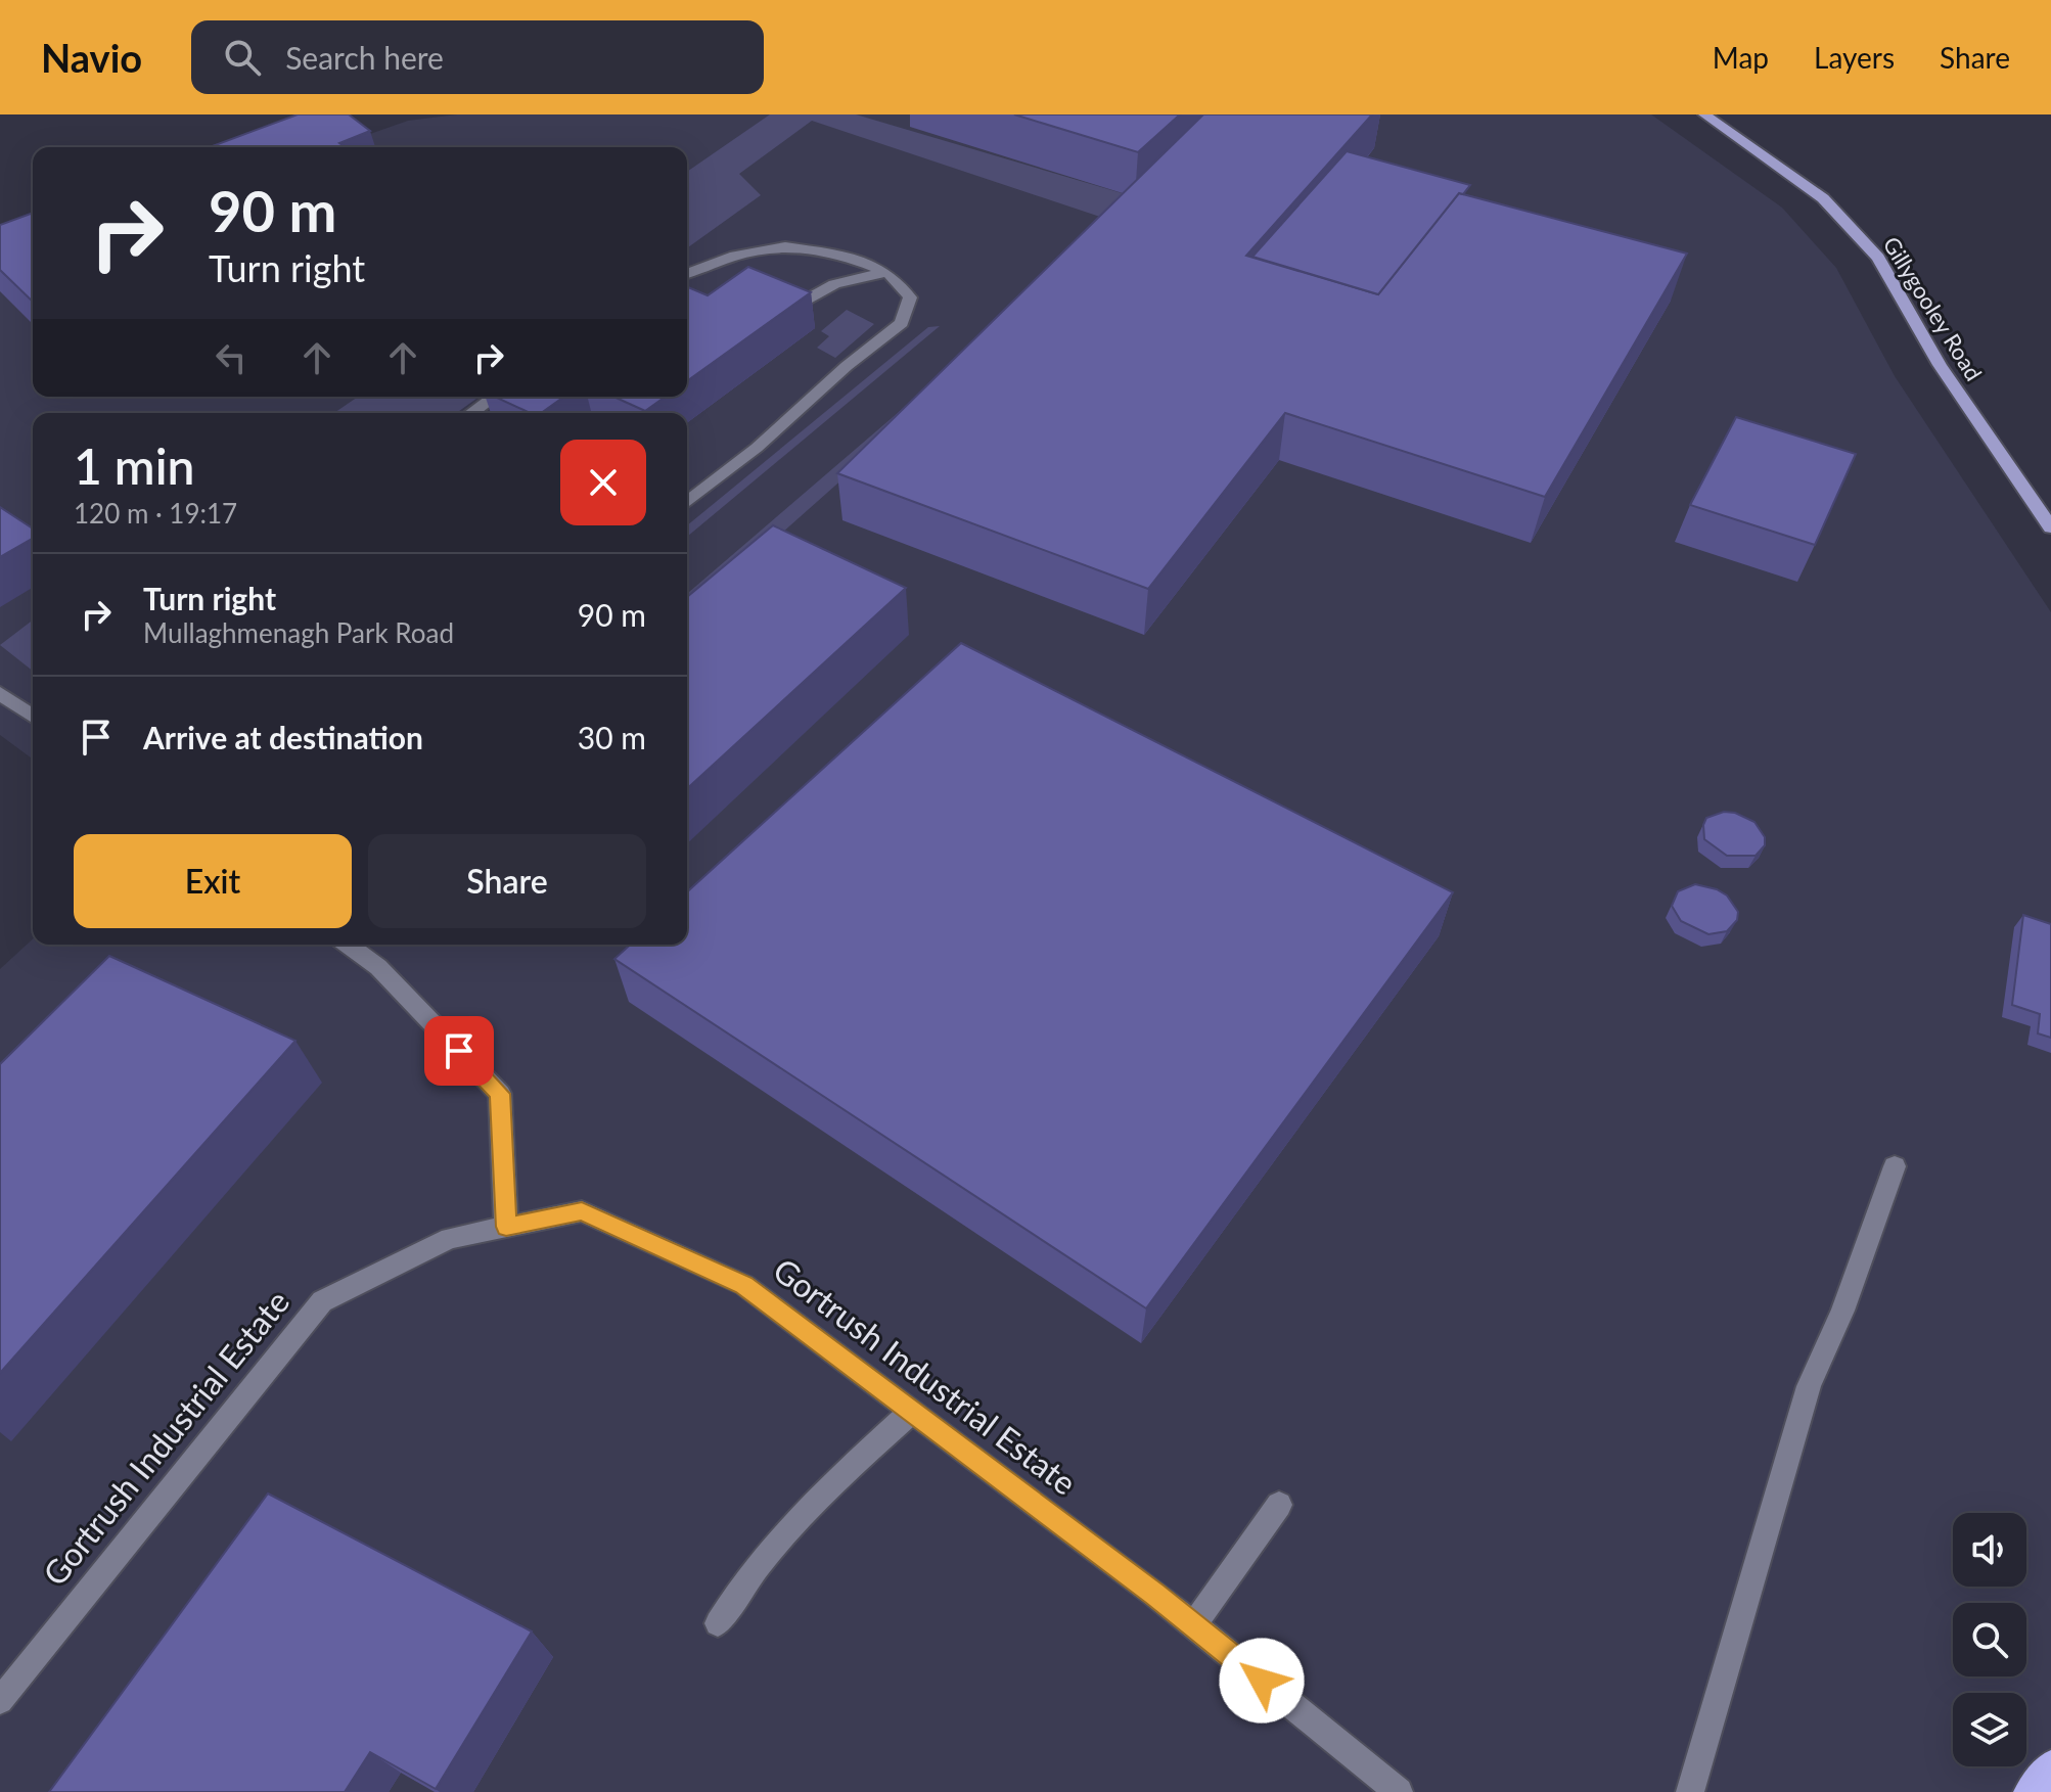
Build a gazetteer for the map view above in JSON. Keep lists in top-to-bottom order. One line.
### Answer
{"streets":{"main road":["Gillygooley Road"],"street":["Gortrush Industrial Estate"]},"page":{"header":"Navio","search":"Search here","nav":["Map","Layers","Share"],"turn":["90 m","Turn right"],"heading":["1 min","120 m · 19:17"],"list":[{"name":"Turn right","note":"Mullaghmenagh Park Road","value":"90 m"},{"name":"Arrive at destination","value":"30 m"}],"buttons":["Exit","Share"]}}
